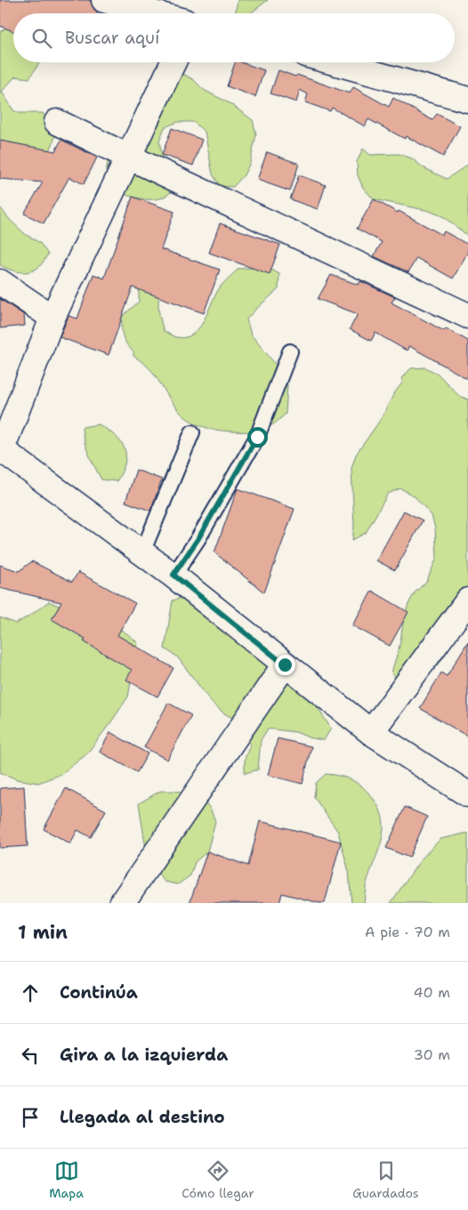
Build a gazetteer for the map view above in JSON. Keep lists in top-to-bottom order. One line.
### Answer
{"page":{"search":"Buscar aquí","heading":["1 min","A pie · 70 m"],"list":[["Continúa","40 m"],["Gira a la izquierda","30 m"],"Llegada al destino"],"nav":["Mapa","Cómo llegar","Guardados"]}}
